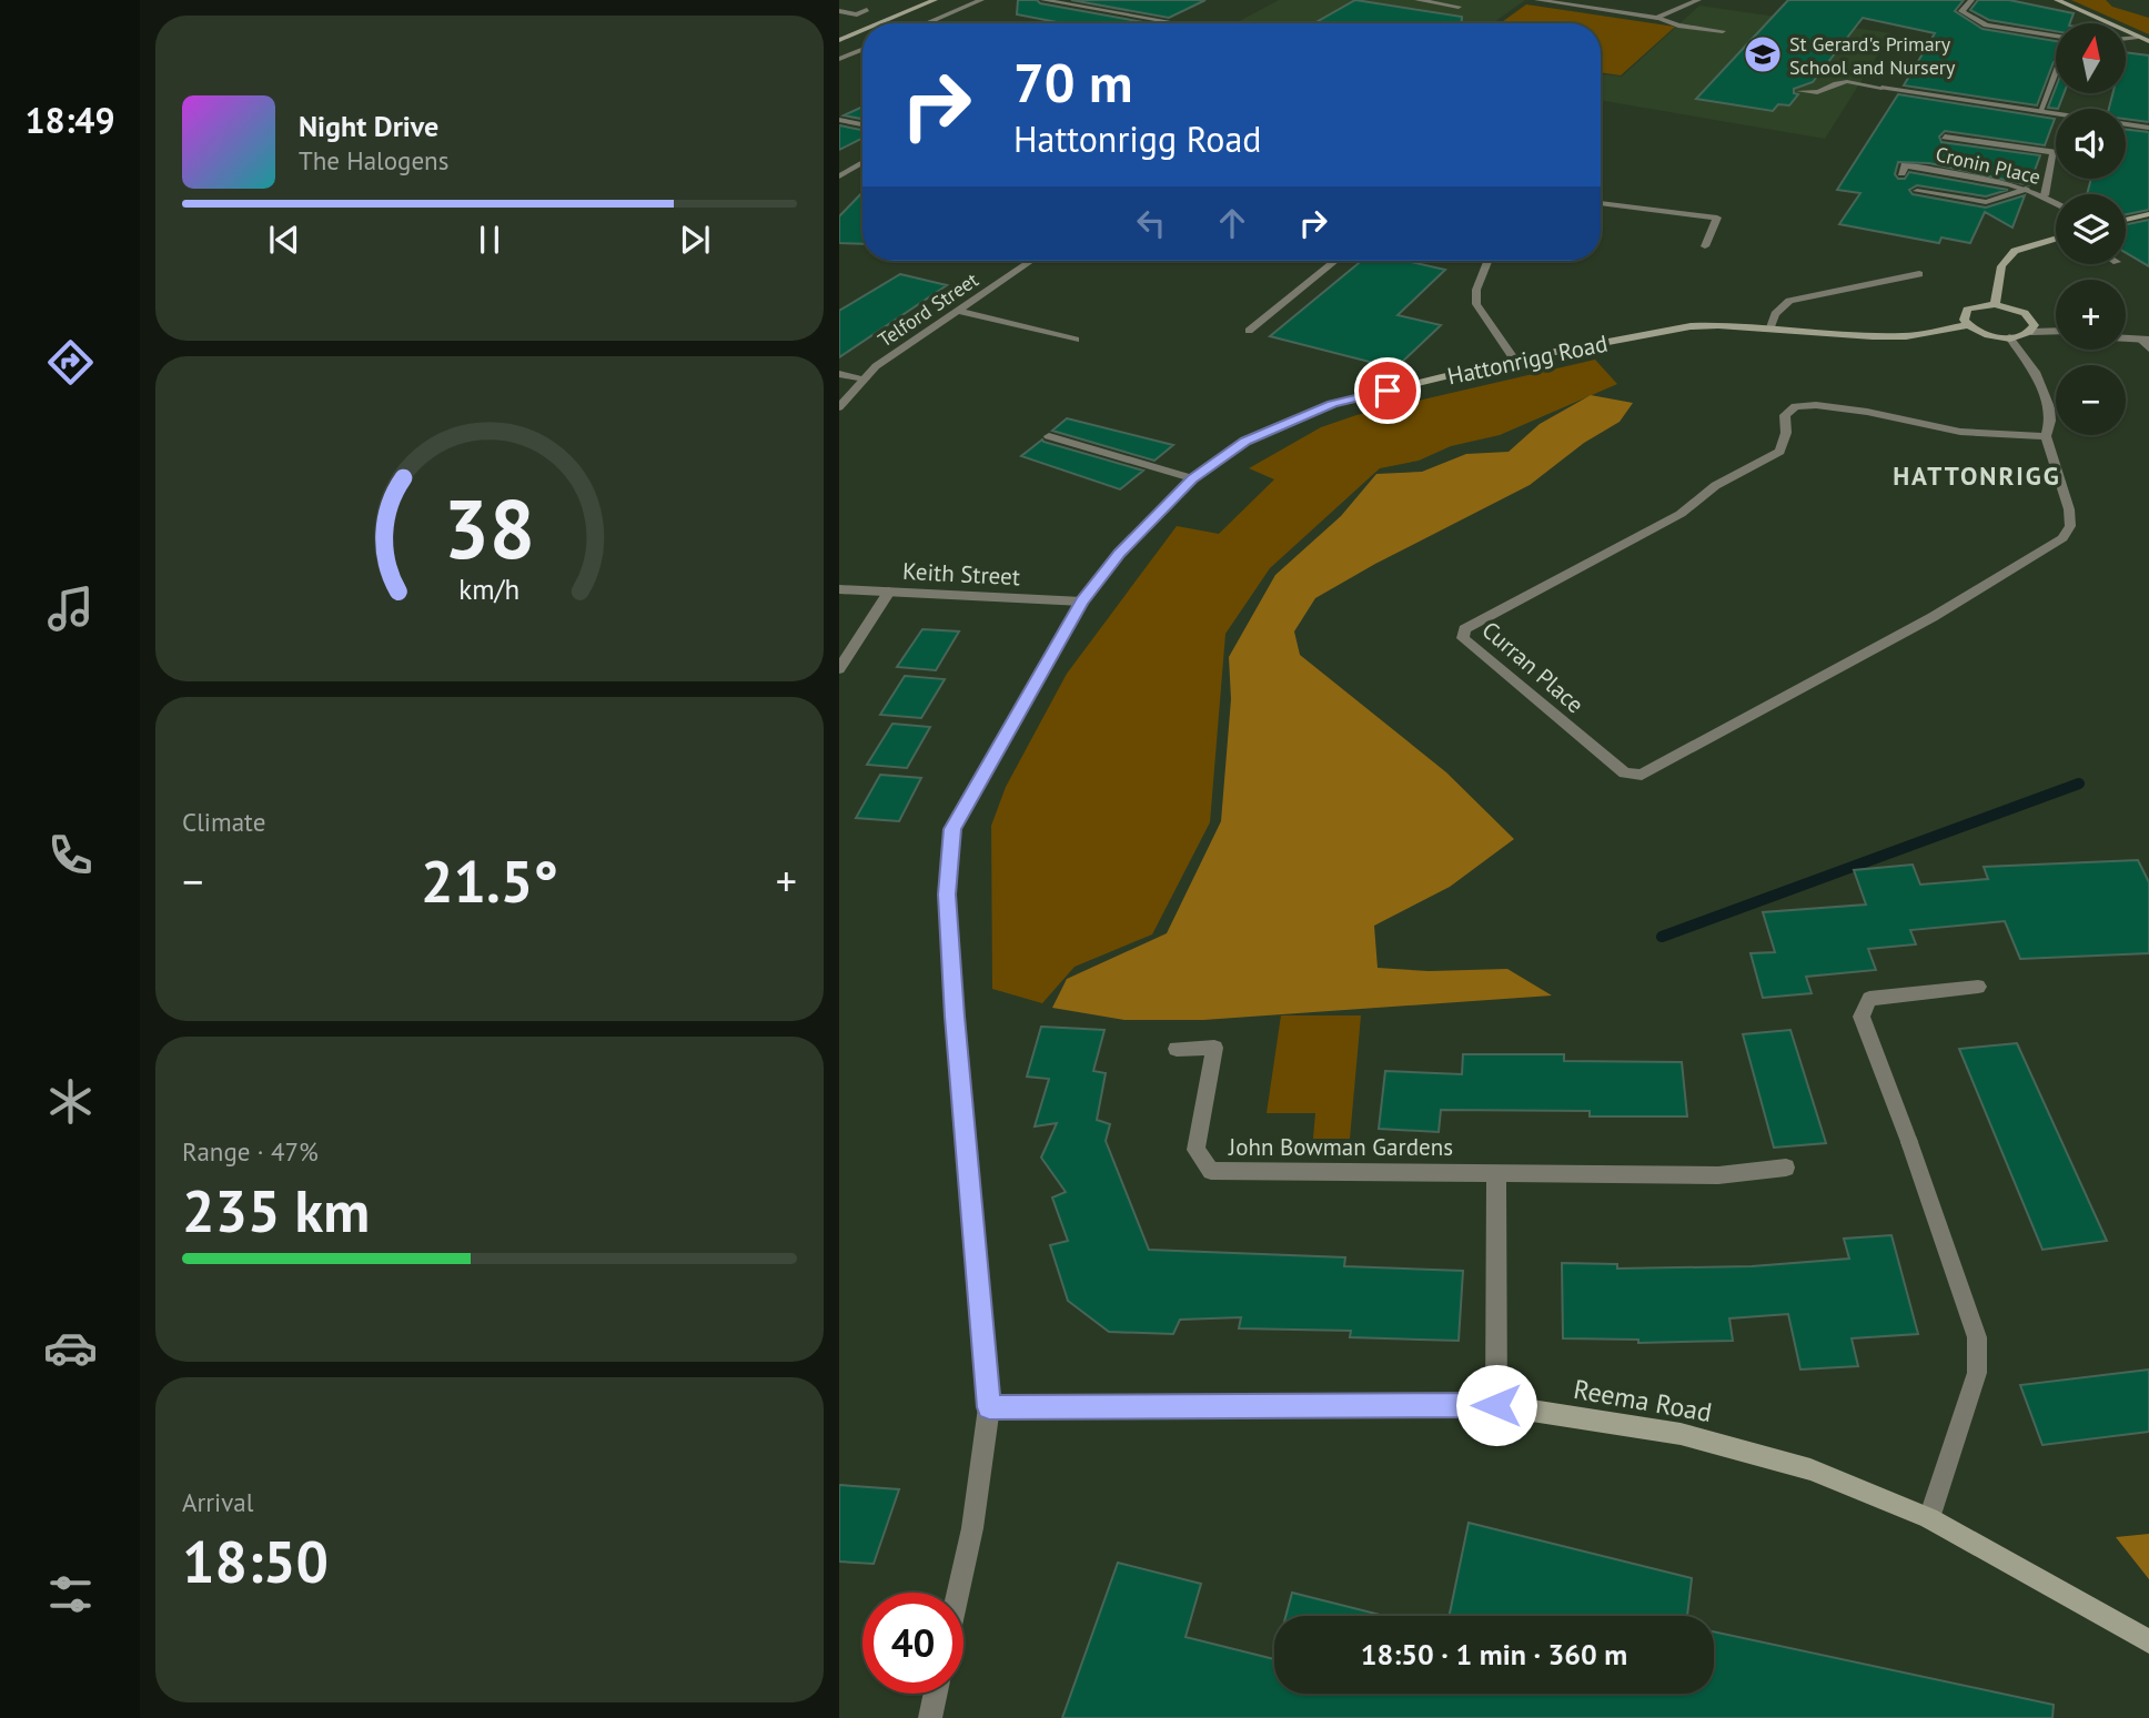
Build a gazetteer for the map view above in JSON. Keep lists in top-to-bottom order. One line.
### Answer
{"streets":{"street":["Cronin Place","Telford Street","Hattonrigg Road","Keith Street","Curran Place","John Bowman Gardens","Reema Road"]},"crossings":[["Hattonrigg Road","Keith Street"],["Hattonrigg Road","Reema Road"]],"districts":["HATTONRIGG"],"places":{"school or university":["St Gerard's Primary School and Nursery"]},"north":"top","page":{"tabs":"18:49","map_buttons":["+","−"],"turn":["70 m","Hattonrigg Road"],"song":["Night Drive","The Halogens"],"tile":["Climate",["Range · 47%","235 km"],["Arrival","18:50"]],"heat":["−","21.5°","+"],"limit":"40","trip":"18:50 · 1 min · 360 m","gauge":["38","km/h"]}}
